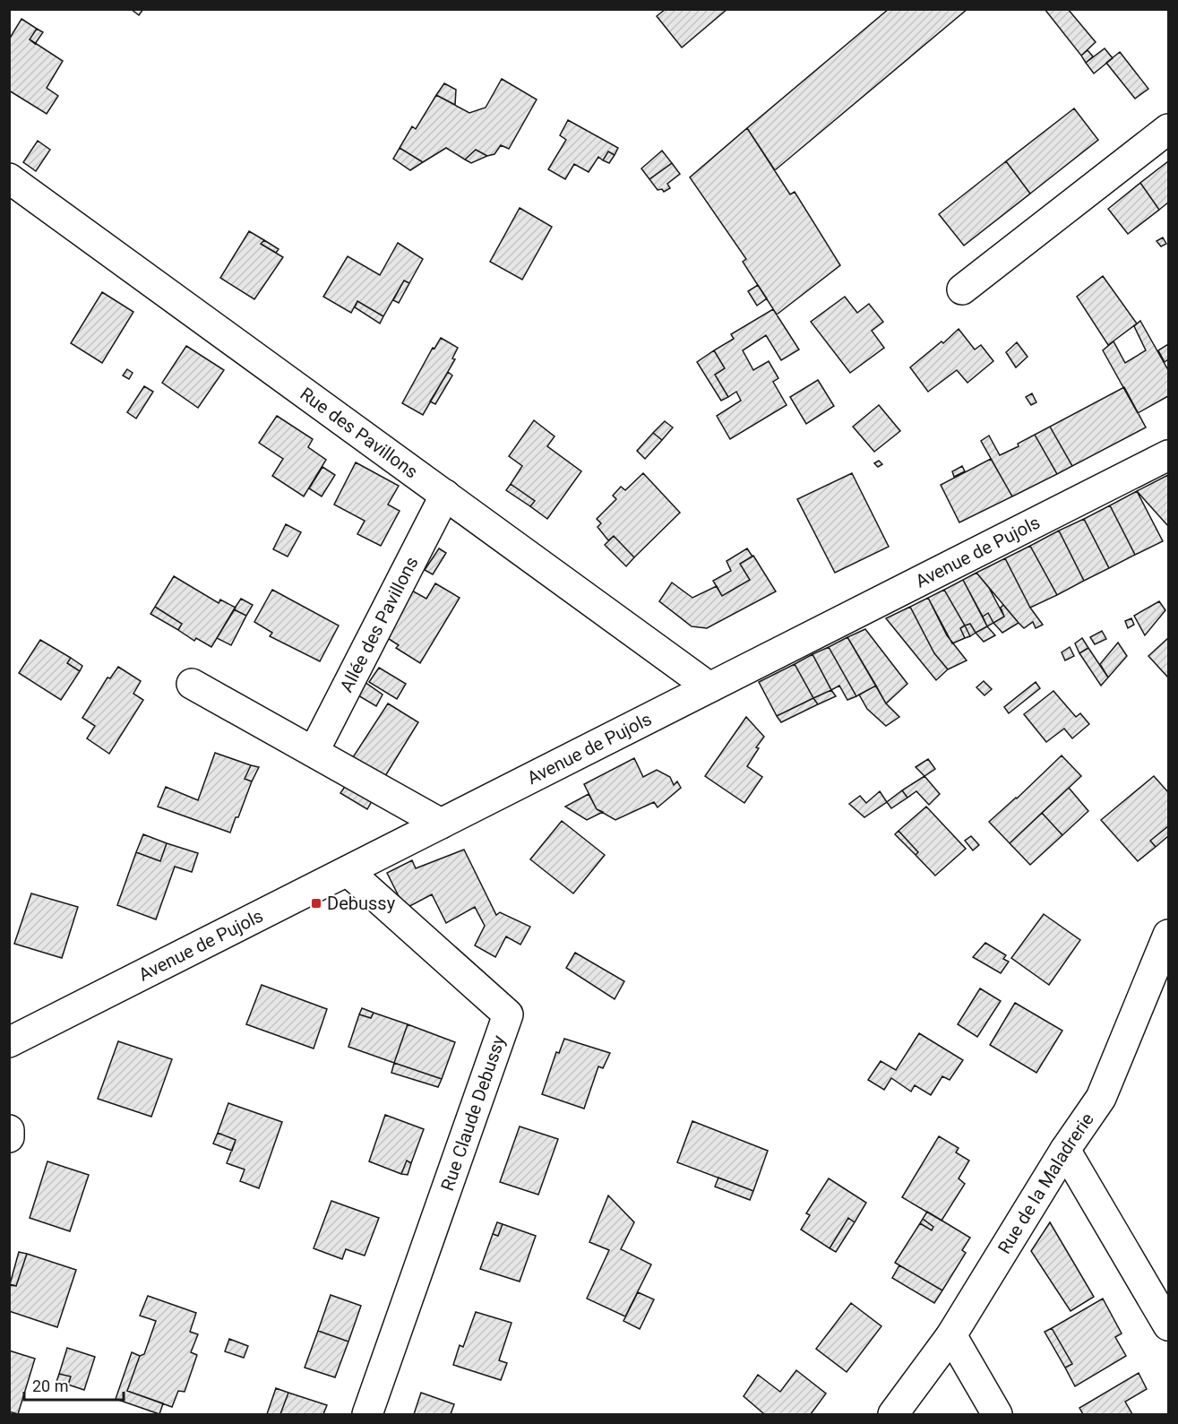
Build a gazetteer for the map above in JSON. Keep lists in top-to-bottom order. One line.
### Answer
{"streets":{"street":["Rue des Pavillons","Avenue de Pujols","Allée des Pavillons","Rue Claude Debussy","Rue de la Maladrerie"]},"crossings":[["Rue des Pavillons","Avenue de Pujols"],["Rue des Pavillons","Allée des Pavillons"],["Avenue de Pujols","Rue Claude Debussy"]],"places":{"transit":["Debussy"]},"scale_bar":"20 m"}
